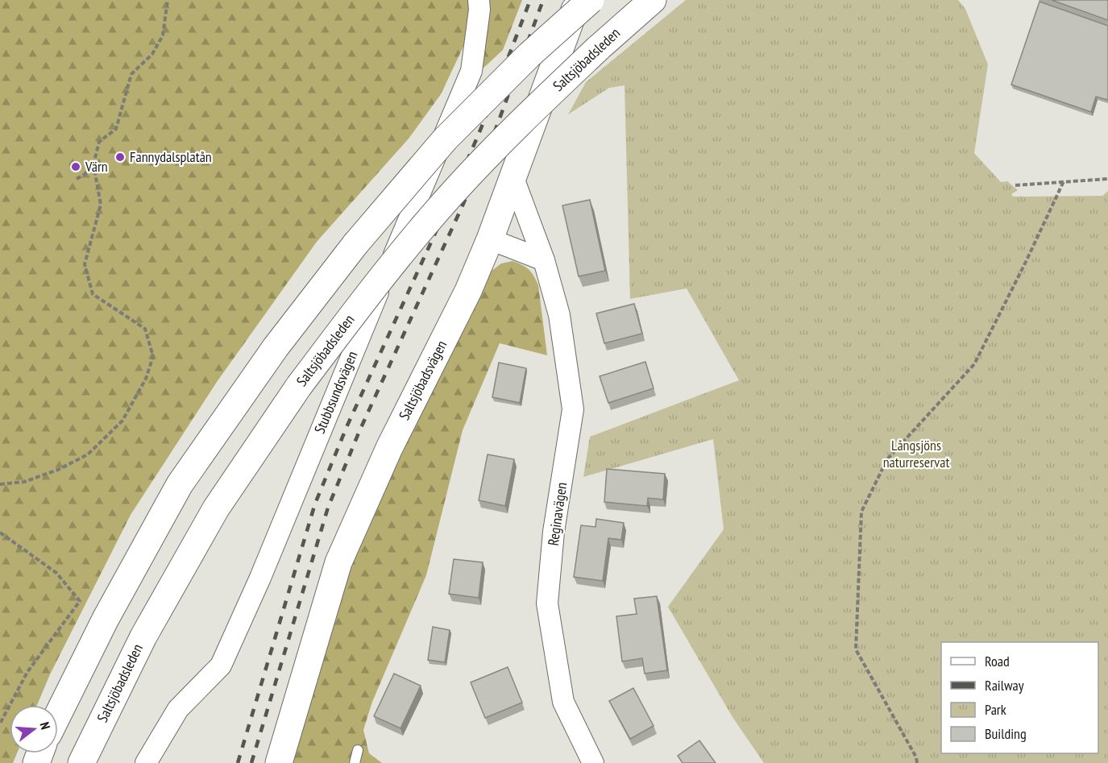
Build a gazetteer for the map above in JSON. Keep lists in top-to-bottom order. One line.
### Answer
{"streets":{"main road":["Saltsjöbadsleden","Saltsjöbadsvägen"],"street":["Stubbsundsvägen","Reginavägen"]},"crossings":[["Saltsjöbadsvägen","Reginavägen"]],"parks":["Långsjöns naturreservat"],"places":["Fannydalsplatån","Värn"],"legend":["Road","Railway","Park","Building"],"north":"right"}
